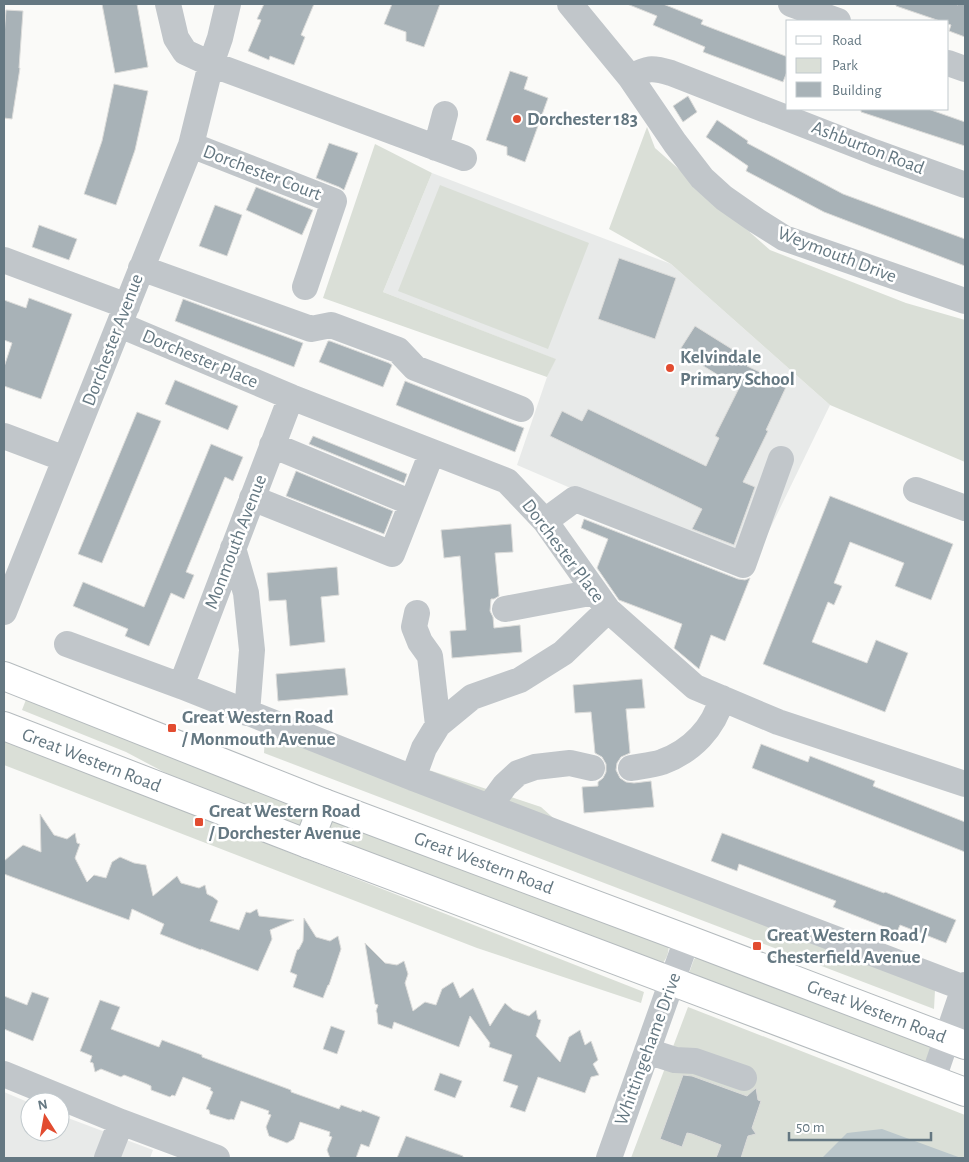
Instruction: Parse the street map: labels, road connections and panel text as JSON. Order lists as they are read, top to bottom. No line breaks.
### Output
{"streets":{"main road":["Great Western Road"],"street":["Ashburton Road","Dorchester Court","Weymouth Drive","Dorchester Avenue","Dorchester Place","Monmouth Avenue","Whittingehame Drive"]},"crossings":[["Ashburton Road","Weymouth Drive"],["Dorchester Court","Dorchester Avenue"],["Dorchester Avenue","Dorchester Place"],["Dorchester Place","Monmouth Avenue"],["Great Western Road","Whittingehame Drive"]],"places":{"other":["Dorchester 183","Kelvindale Primary School"],"transit":["Great Western Road / Monmouth Avenue","Great Western Road / Dorchester Avenue","Great Western Road / Chesterfield Avenue"]},"legend":["Road","Park","Building"],"scale_bar":"50 m","north":"top"}
